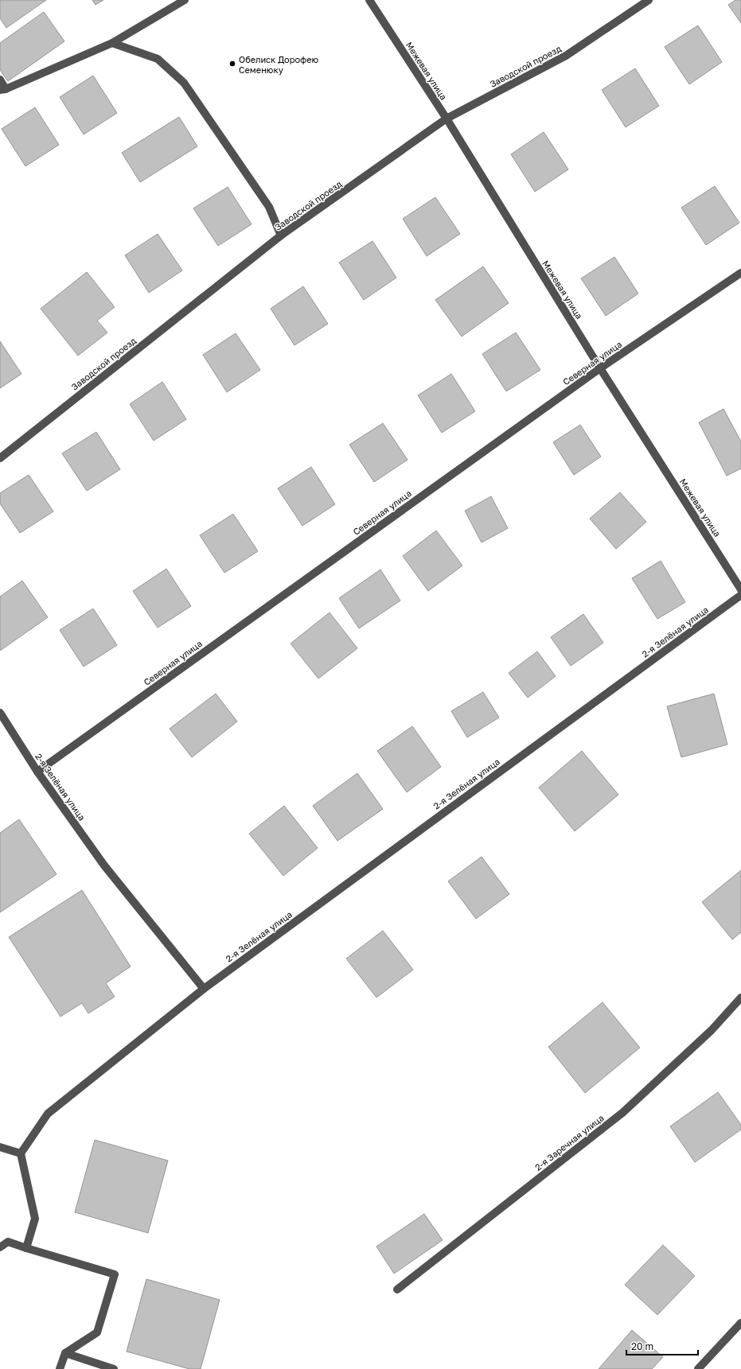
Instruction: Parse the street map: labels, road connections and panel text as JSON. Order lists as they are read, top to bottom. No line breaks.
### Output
{"streets":{"street":["Заводской проезд","Межевая улица","Северная улица","2-я Зелёная улица","2-я Заречная улица"]},"crossings":[["Заводской проезд","Межевая улица"],["Межевая улица","Северная улица"],["Северная улица","2-я Зелёная улица"]],"places":["Обелиск Дорофею Семенюку"],"scale_bar":"20 m"}
